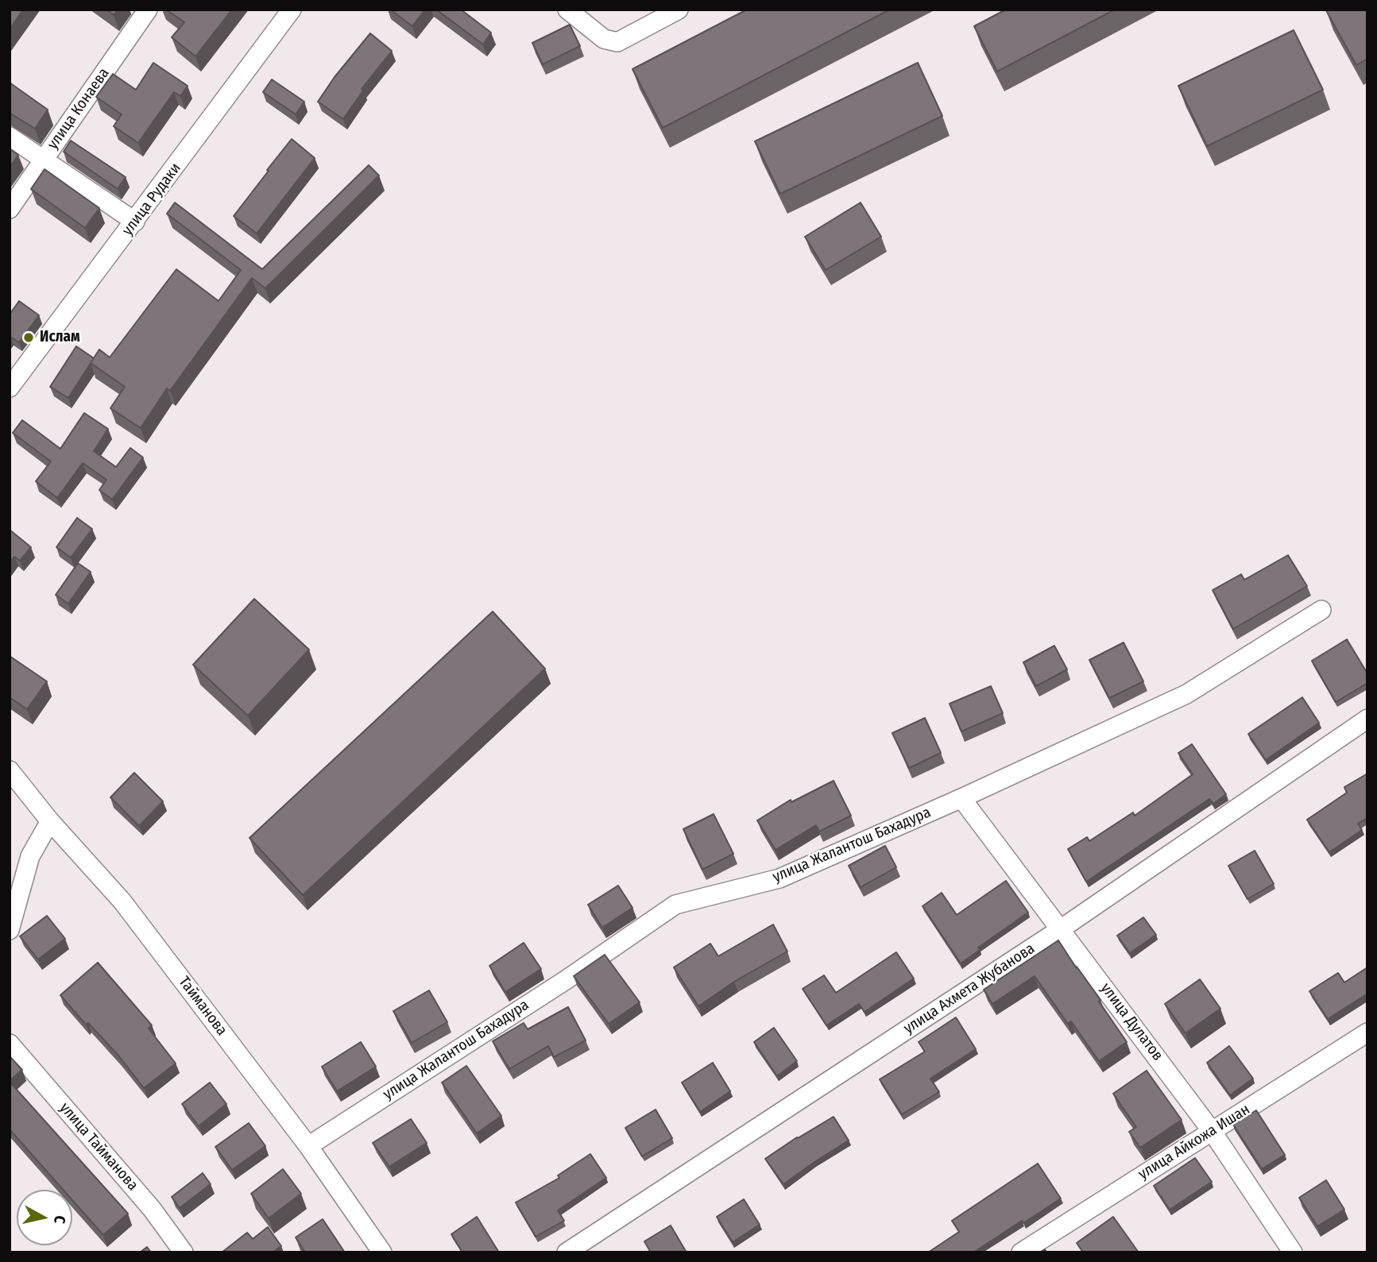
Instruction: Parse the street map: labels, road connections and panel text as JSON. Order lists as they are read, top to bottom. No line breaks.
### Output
{"streets":{"street":["улица Конаева","улица Рудаки","улица Жалантош Бахадура","улица Ахмета Жубанова","Тайманова","улица Дулатов","улица Айкожа Ишан","улица Тайманова"]},"crossings":[["улица Жалантош Бахадура","Тайманова"],["улица Жалантош Бахадура","улица Дулатов"],["улица Ахмета Жубанова","улица Дулатов"],["улица Дулатов","улица Айкожа Ишан"]],"places":["Ислам"],"north":"right"}
